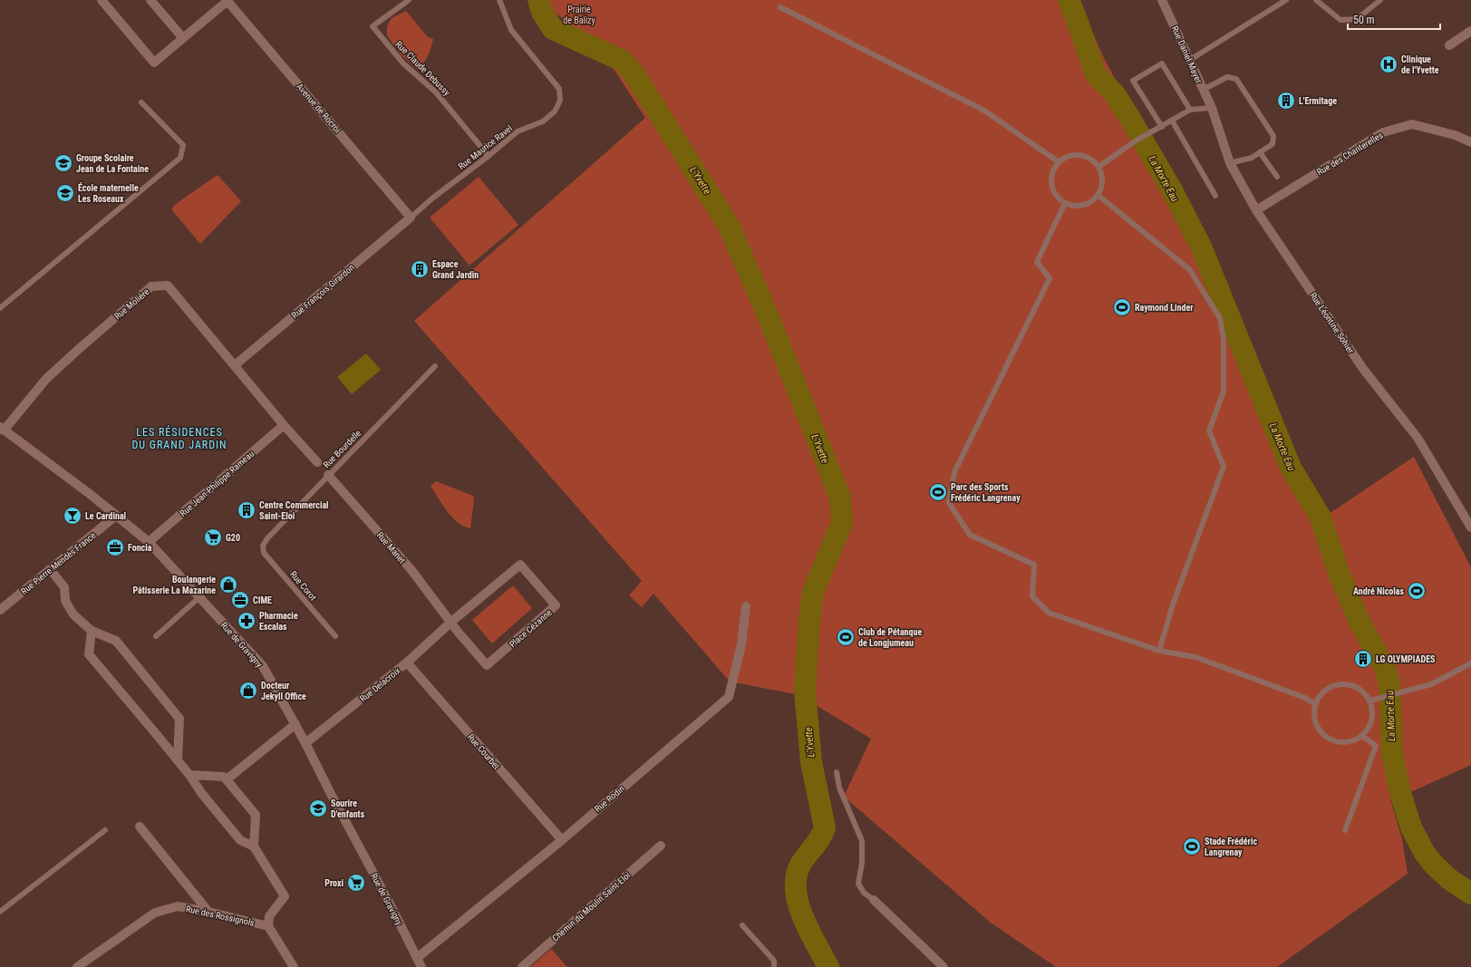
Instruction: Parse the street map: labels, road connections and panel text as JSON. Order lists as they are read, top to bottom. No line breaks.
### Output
{"streets":{"street":["Rue Daniel Mayer","Avenue de Rocroi","Rue des Chanterelles","Rue François Girardon","Rue Molière","Rue Léontine Sohier","Rue Jean-Philippe Rameau","Rue Manet","Rue Pierre Mendès France","Place Cézanne","Rue de Gravigny","Rue Delacroix","Rue Courbet","Rue Rodin","Chemin du Moulin Saint-Eloi","Rue des Rossignols"],"lane":["Rue Claude Debussy","Rue Maurice Ravel","Rue Bourdelle","Rue Corot"]},"crossings":[["Rue Daniel Mayer","Rue Léontine Sohier"],["Rue Claude Debussy","Rue Maurice Ravel"],["Avenue de Rocroi","Rue Maurice Ravel"],["Avenue de Rocroi","Rue François Girardon"],["Rue Maurice Ravel","Rue François Girardon"],["Rue des Chanterelles","Rue Léontine Sohier"],["Rue François Girardon","Rue Molière"],["Rue Molière","Rue Jean-Philippe Rameau"],["Rue Molière","Rue de Gravigny"],["Rue Bourdelle","Rue Manet"],["Rue Bourdelle","Rue Corot"],["Rue Jean-Philippe Rameau","Rue de Gravigny"],["Rue Manet","Place Cézanne"],["Rue Manet","Rue Delacroix"],["Rue Pierre Mendès France","Rue de Gravigny"],["Place Cézanne","Rue Delacroix"],["Rue de Gravigny","Rue Delacroix"],["Rue de Gravigny","Rue Rodin"],["Rue Delacroix","Rue Courbet"],["Rue Courbet","Rue Rodin"]],"districts":["LES RÉSIDENCES DU GRAND JARDIN"],"water":["La Morte Eau","L'Yvette"],"parks":["Prairie de Balizy"],"places":{"hospital":["Clinique de l'Yvette"],"building":["L'Ermitage","Espace Grand Jardin","Centre Commercial Saint-Eloi","LG OLYMPIADES"],"school or university":["Groupe Scolaire Jean de La Fontaine","École maternelle Les Roseaux","Sourire D'enfants"],"sports":["Raymond Linder","Parc des Sports Frédéric Langrenay","André Nicolas","Club de Pétanque de Longjumeau","Stade Frédéric Langrenay"],"bar":["Le Cardinal"],"supermarket":["G20","Proxi"],"office":["Foncia","CIME"],"shop":["Boulangerie Pâtisserie La Mazarine","Docteur Jekyll Office"],"pharmacy":["Pharmacie Escalas"]},"scale_bar":"50 m"}
